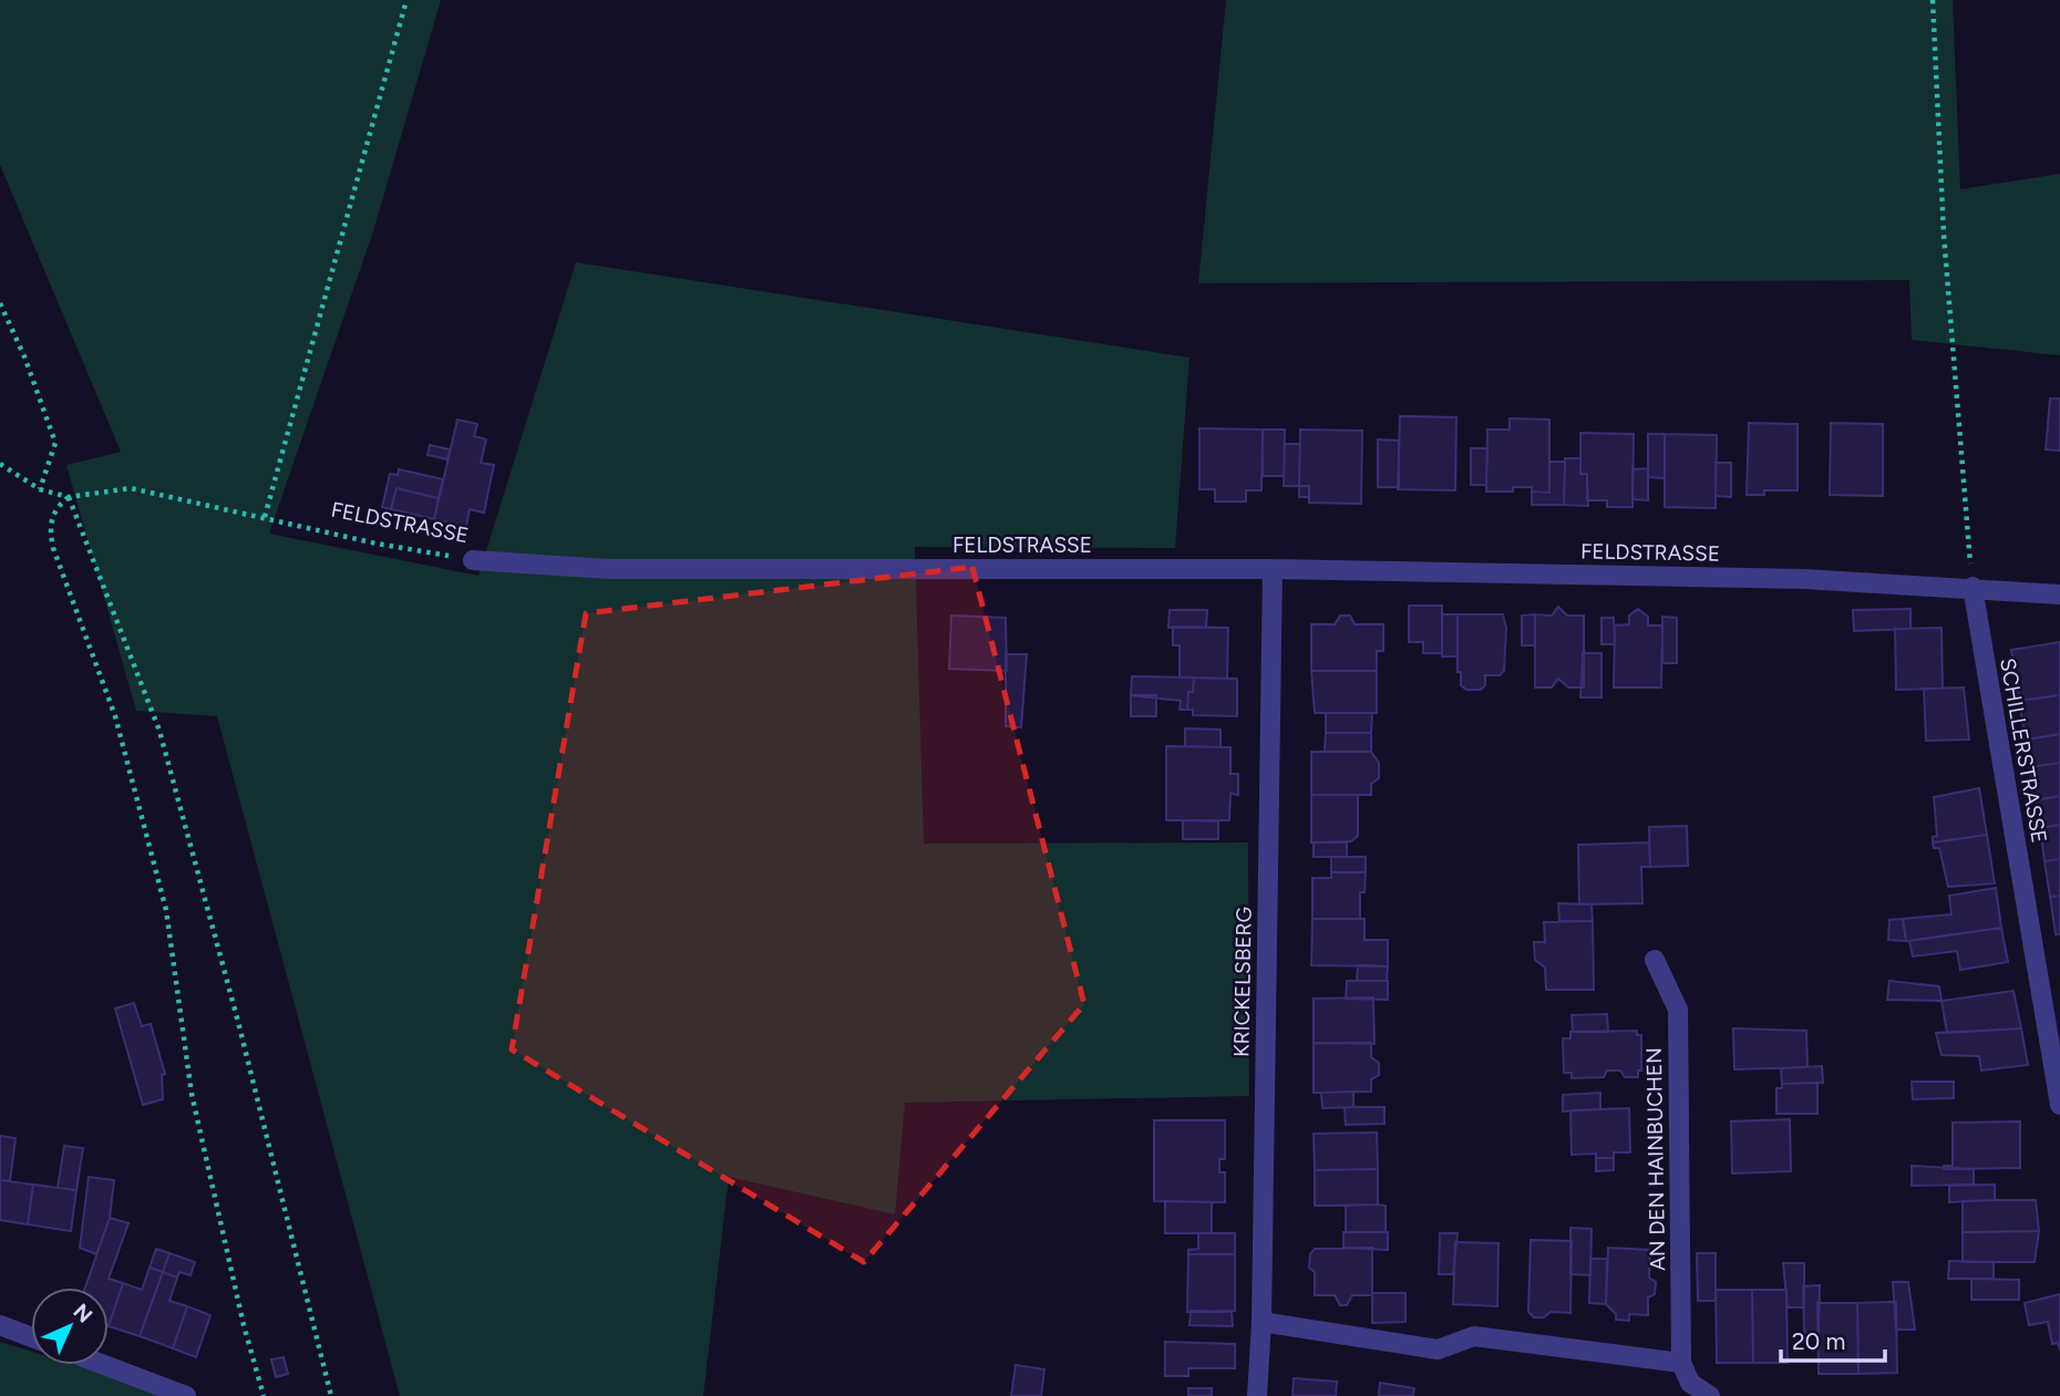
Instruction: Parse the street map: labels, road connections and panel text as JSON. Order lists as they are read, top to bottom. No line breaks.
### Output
{"streets":{"street":["FELDSTRASSE","SCHILLERSTRASSE","KRICKELSBERG","AN DEN HAINBUCHEN"]},"crossings":[["FELDSTRASSE","SCHILLERSTRASSE"],["FELDSTRASSE","KRICKELSBERG"]],"scale_bar":"20 m","north":"top right"}
